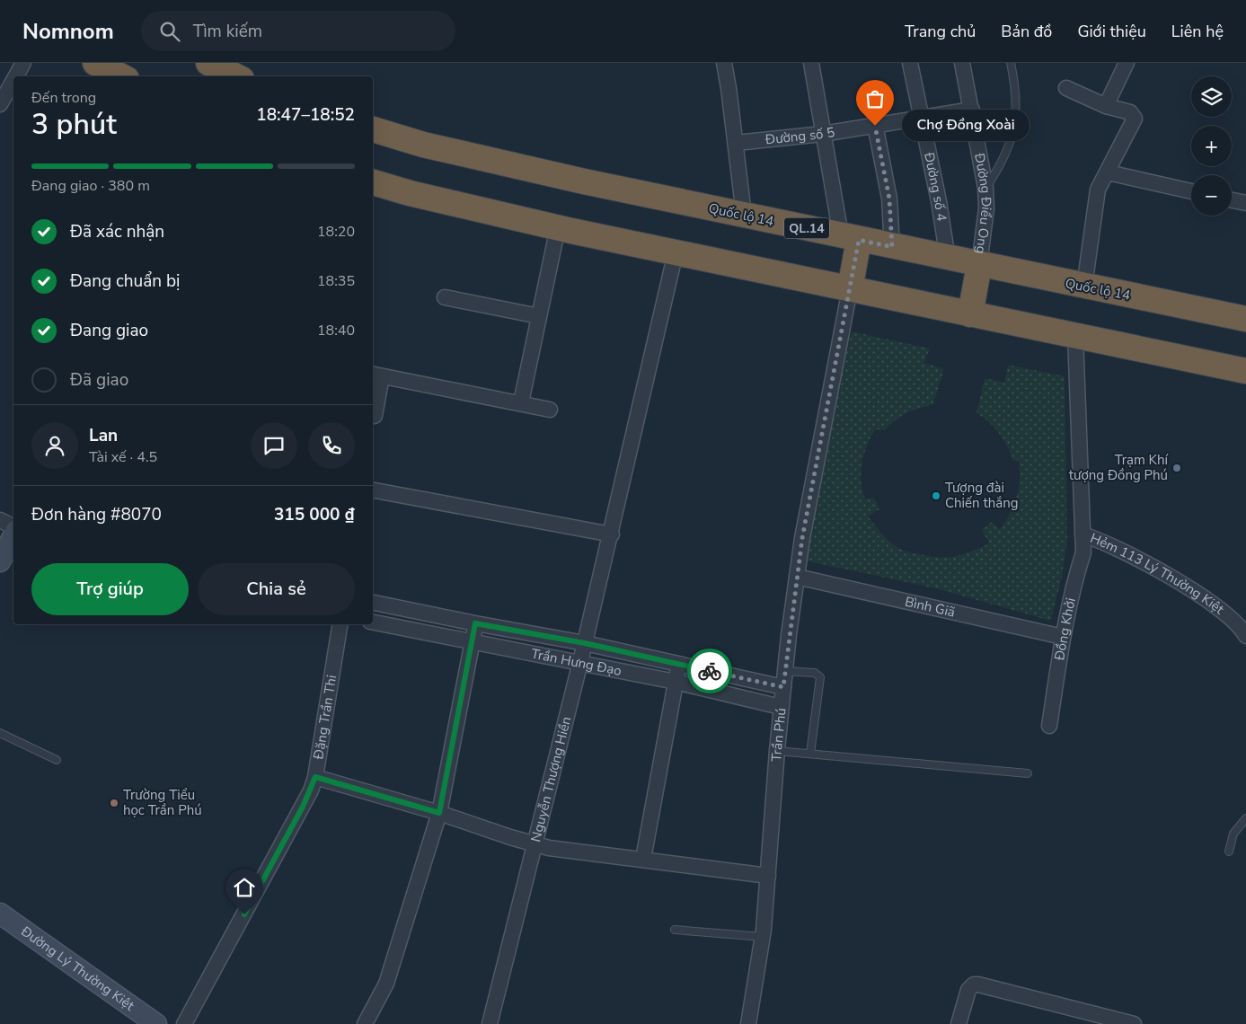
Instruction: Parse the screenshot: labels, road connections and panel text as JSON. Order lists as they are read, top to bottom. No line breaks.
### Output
{"streets":{"highway":["Quốc lộ 14","QL.14"],"street":["Đường số 5","Đường số 4","Đường Điểu Ong","Hẻm 113 Lý Thường Kiệt","Bình Giã","Đồng Khởi","Trần Hưng Đạo","Đặng Trần Thi","Trần Phú","Nguyễn Thượng Hiền","Đường Lý Thường Kiệt"]},"crossings":[["Đường số 5","Đường số 4"],["Đường số 5","Đường Điểu Ong"],["Đường số 4","Quốc lộ 14"],["Đường Điểu Ong","Quốc lộ 14"],["Hẻm 113 Lý Thường Kiệt","Đồng Khởi"],["Bình Giã","Đồng Khởi"],["Bình Giã","Trần Phú"],["Trần Hưng Đạo","Trần Phú"],["Trần Hưng Đạo","Nguyễn Thượng Hiền"]],"places":["Chợ Đồng Xoài","Trạm Khí tượng Đồng Phú","Tượng đài Chiến thắng","Trường Tiểu học Trần Phú"],"page":{"header":"Nomnom","search":"Tìm kiếm","nav":["Trang chủ","Bản đồ","Giới thiệu","Liên hệ"],"map_buttons":["+","−"],"heading":["3 phút","Đến trong","18:47–18:52"],"panel":["Lan","Tài xế · 4.5","Đơn hàng #8070","315 000 ₫"],"bubble":"Chợ Đồng Xoài","bar":"Đang giao · 380 m","list":[["Đã xác nhận","18:20"],["Đang chuẩn bị","18:35"],["Đang giao","18:40"],"Đã giao"],"buttons":["Trợ giúp","Chia sẻ"]}}
